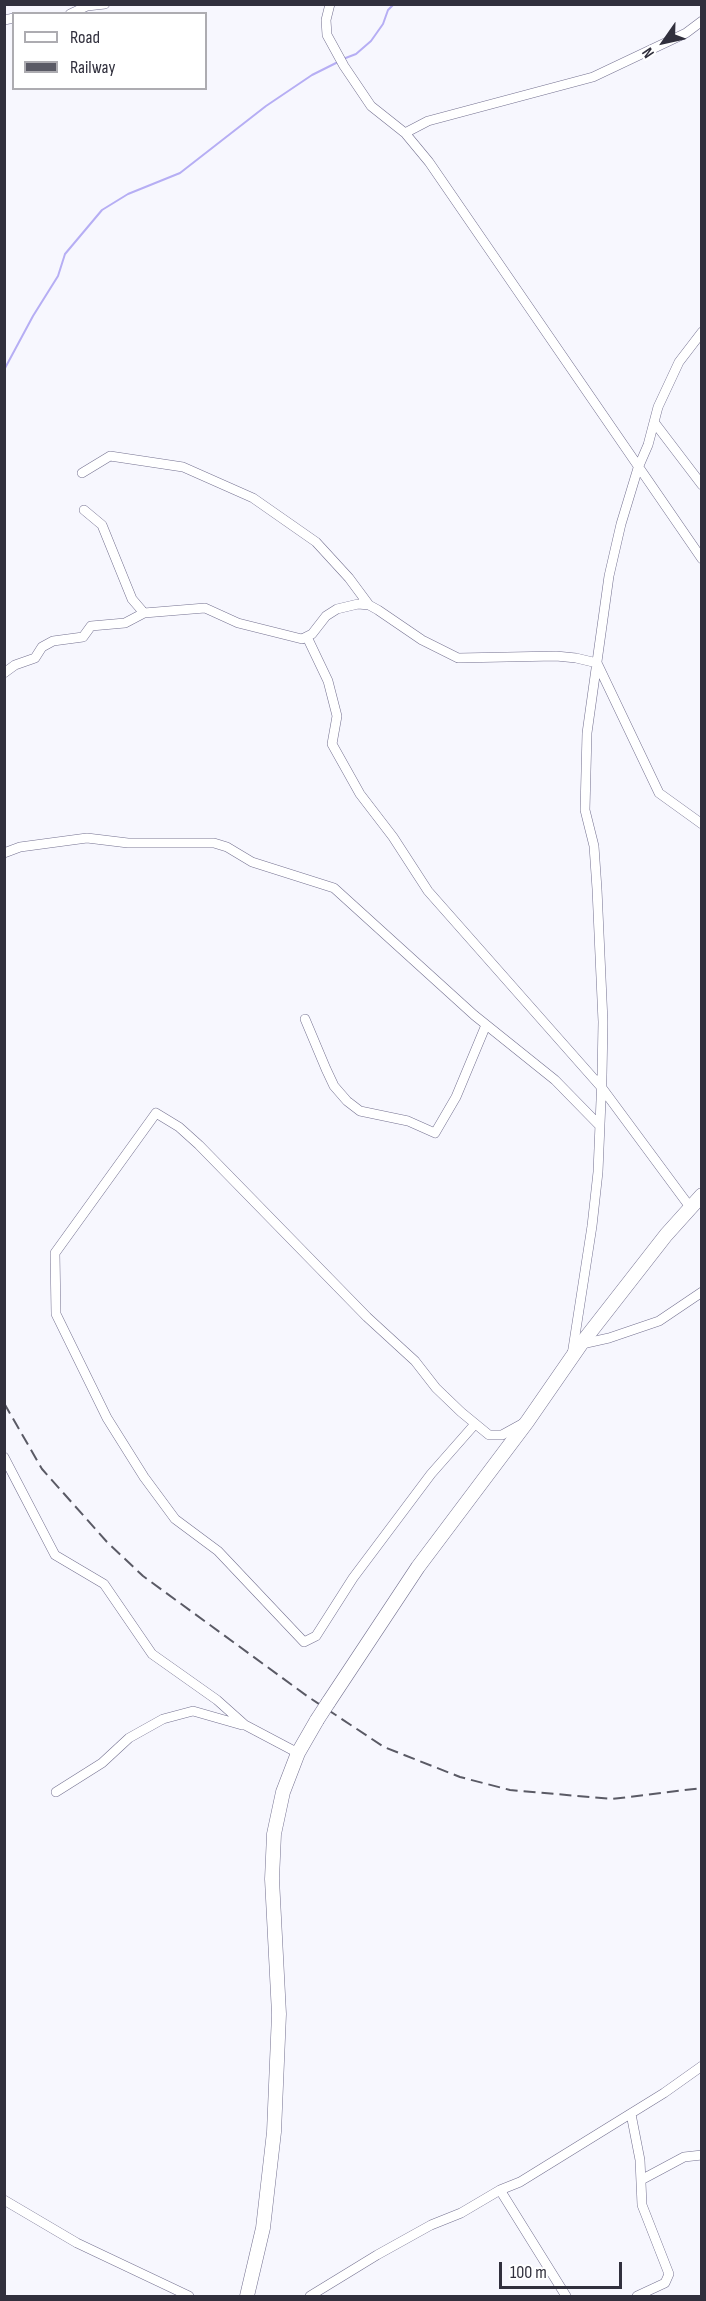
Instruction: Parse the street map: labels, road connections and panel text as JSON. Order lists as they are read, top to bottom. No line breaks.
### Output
{"legend":["Road","Railway"],"scale_bar":"100 m","north":"bottom left"}
